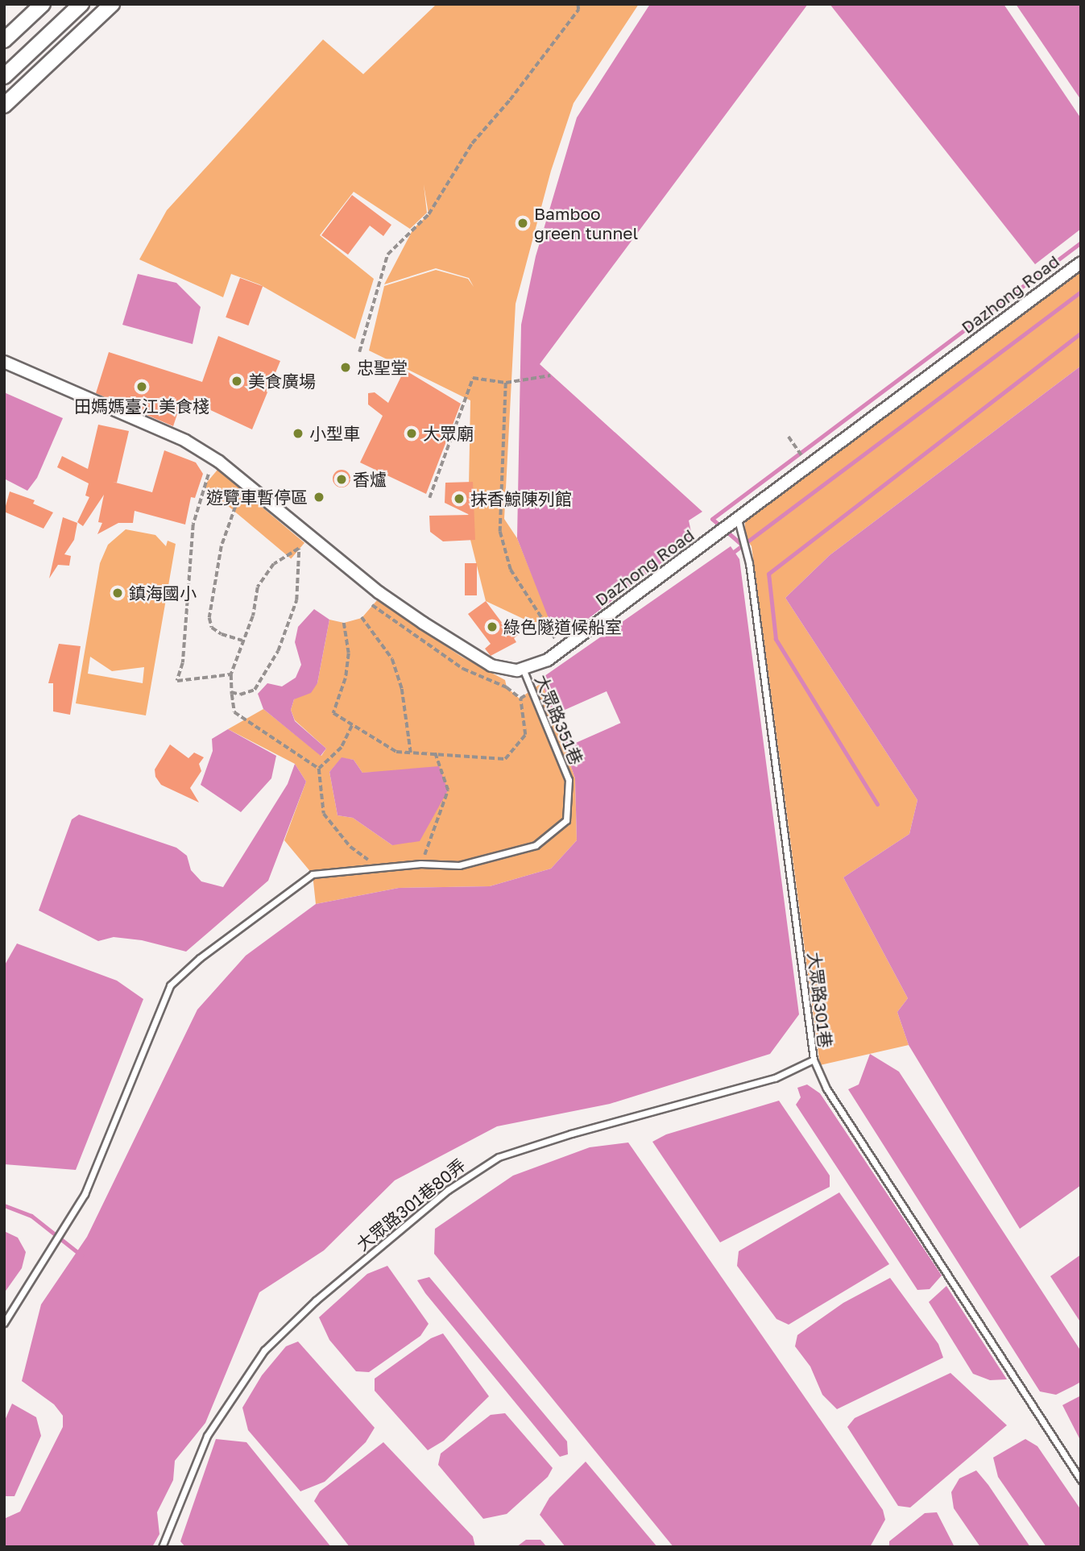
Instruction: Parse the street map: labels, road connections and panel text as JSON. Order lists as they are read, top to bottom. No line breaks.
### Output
{"streets":{"street":["Dazhong Road"],"lane":["大眾路351巷","大眾路301巷","大眾路301巷80弄"]},"crossings":[["Dazhong Road","大眾路351巷"],["Dazhong Road","大眾路301巷"],["大眾路301巷","大眾路301巷80弄"]],"places":["Bamboo green tunnel","忠聖堂","美食廣場","田媽媽臺江美食棧","小型車","大眾廟","香爐","遊覽車暫停區","抹香鯨陳列館","鎮海國小","綠色隧道候船室"]}
